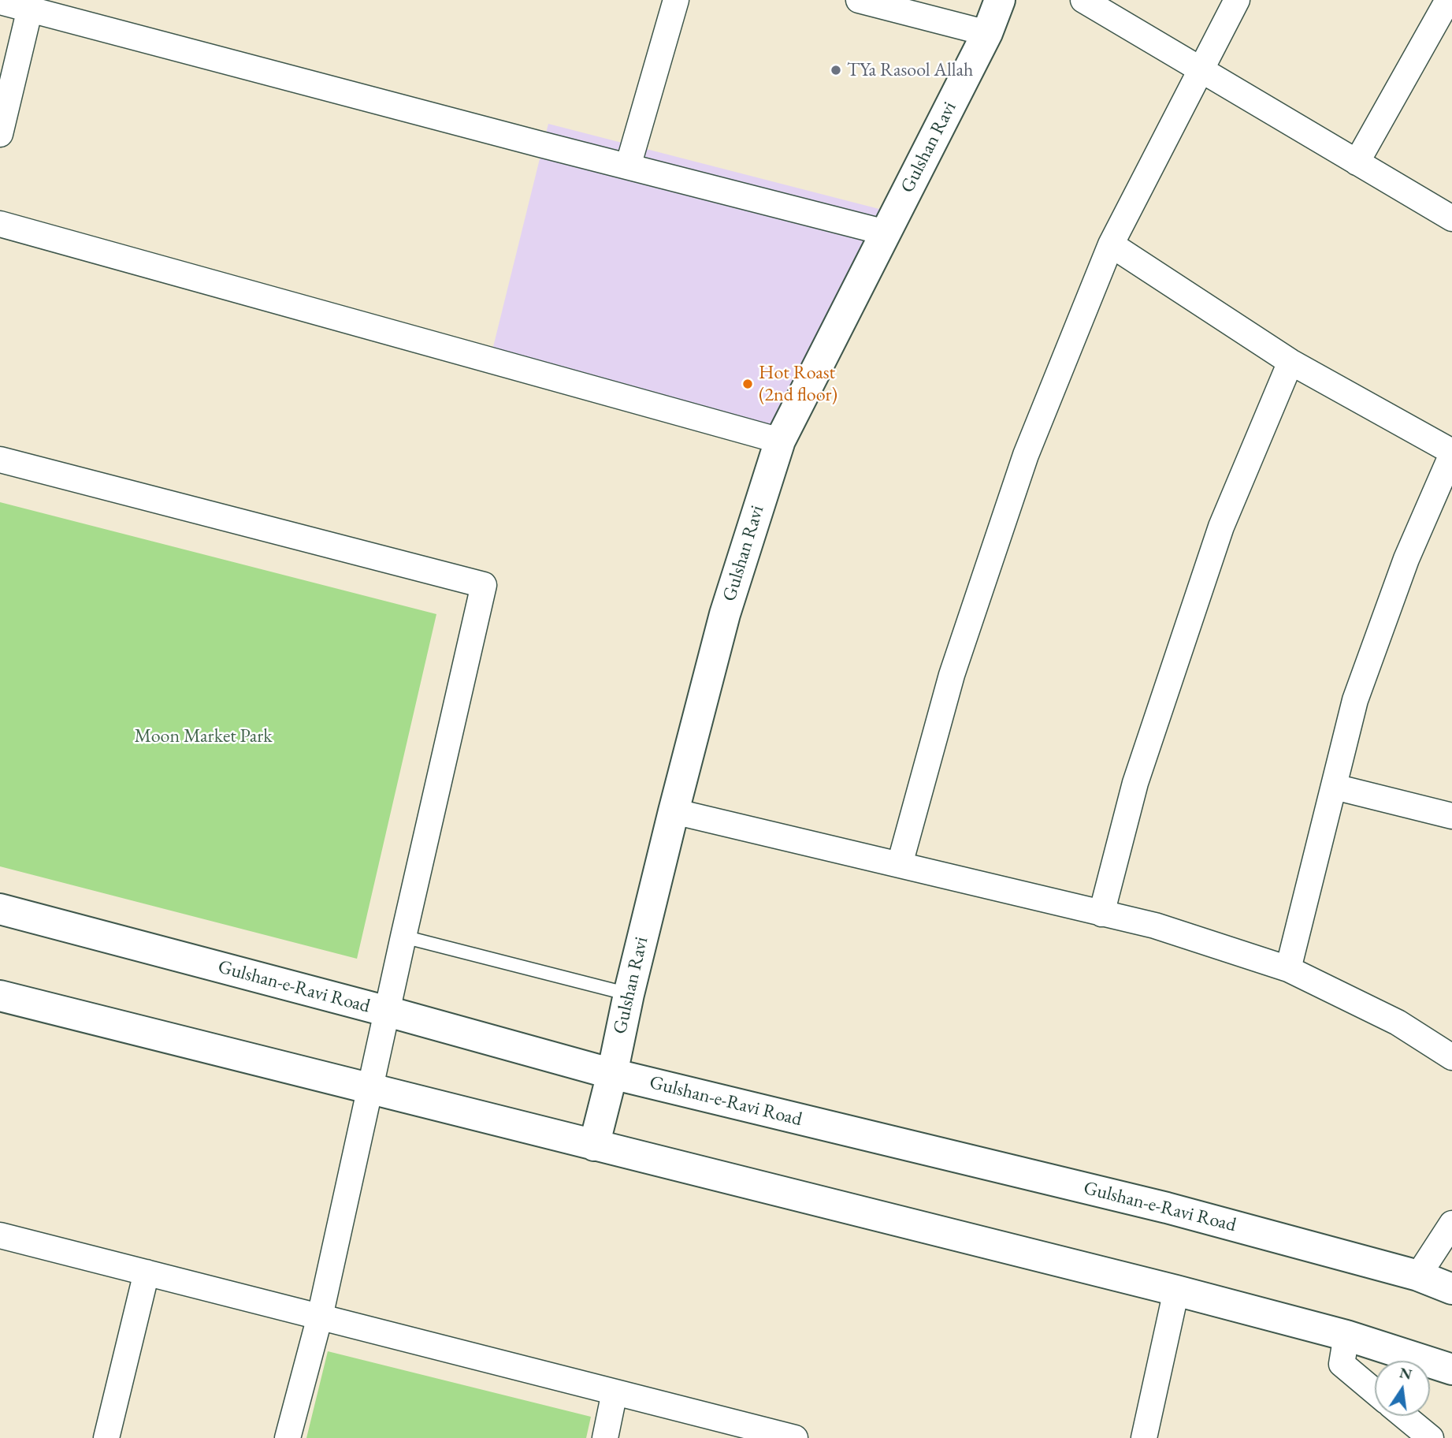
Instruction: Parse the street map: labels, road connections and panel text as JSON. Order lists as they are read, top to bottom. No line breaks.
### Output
{"streets":{"main road":["Gulshan Ravi","Gulshan-e-Ravi Road"]},"crossings":[["Gulshan Ravi","Gulshan-e-Ravi Road"]],"parks":["Moon Market Park"],"places":["TYa Rasool Allah","Hot Roast (2nd floor)"],"north":"top"}
